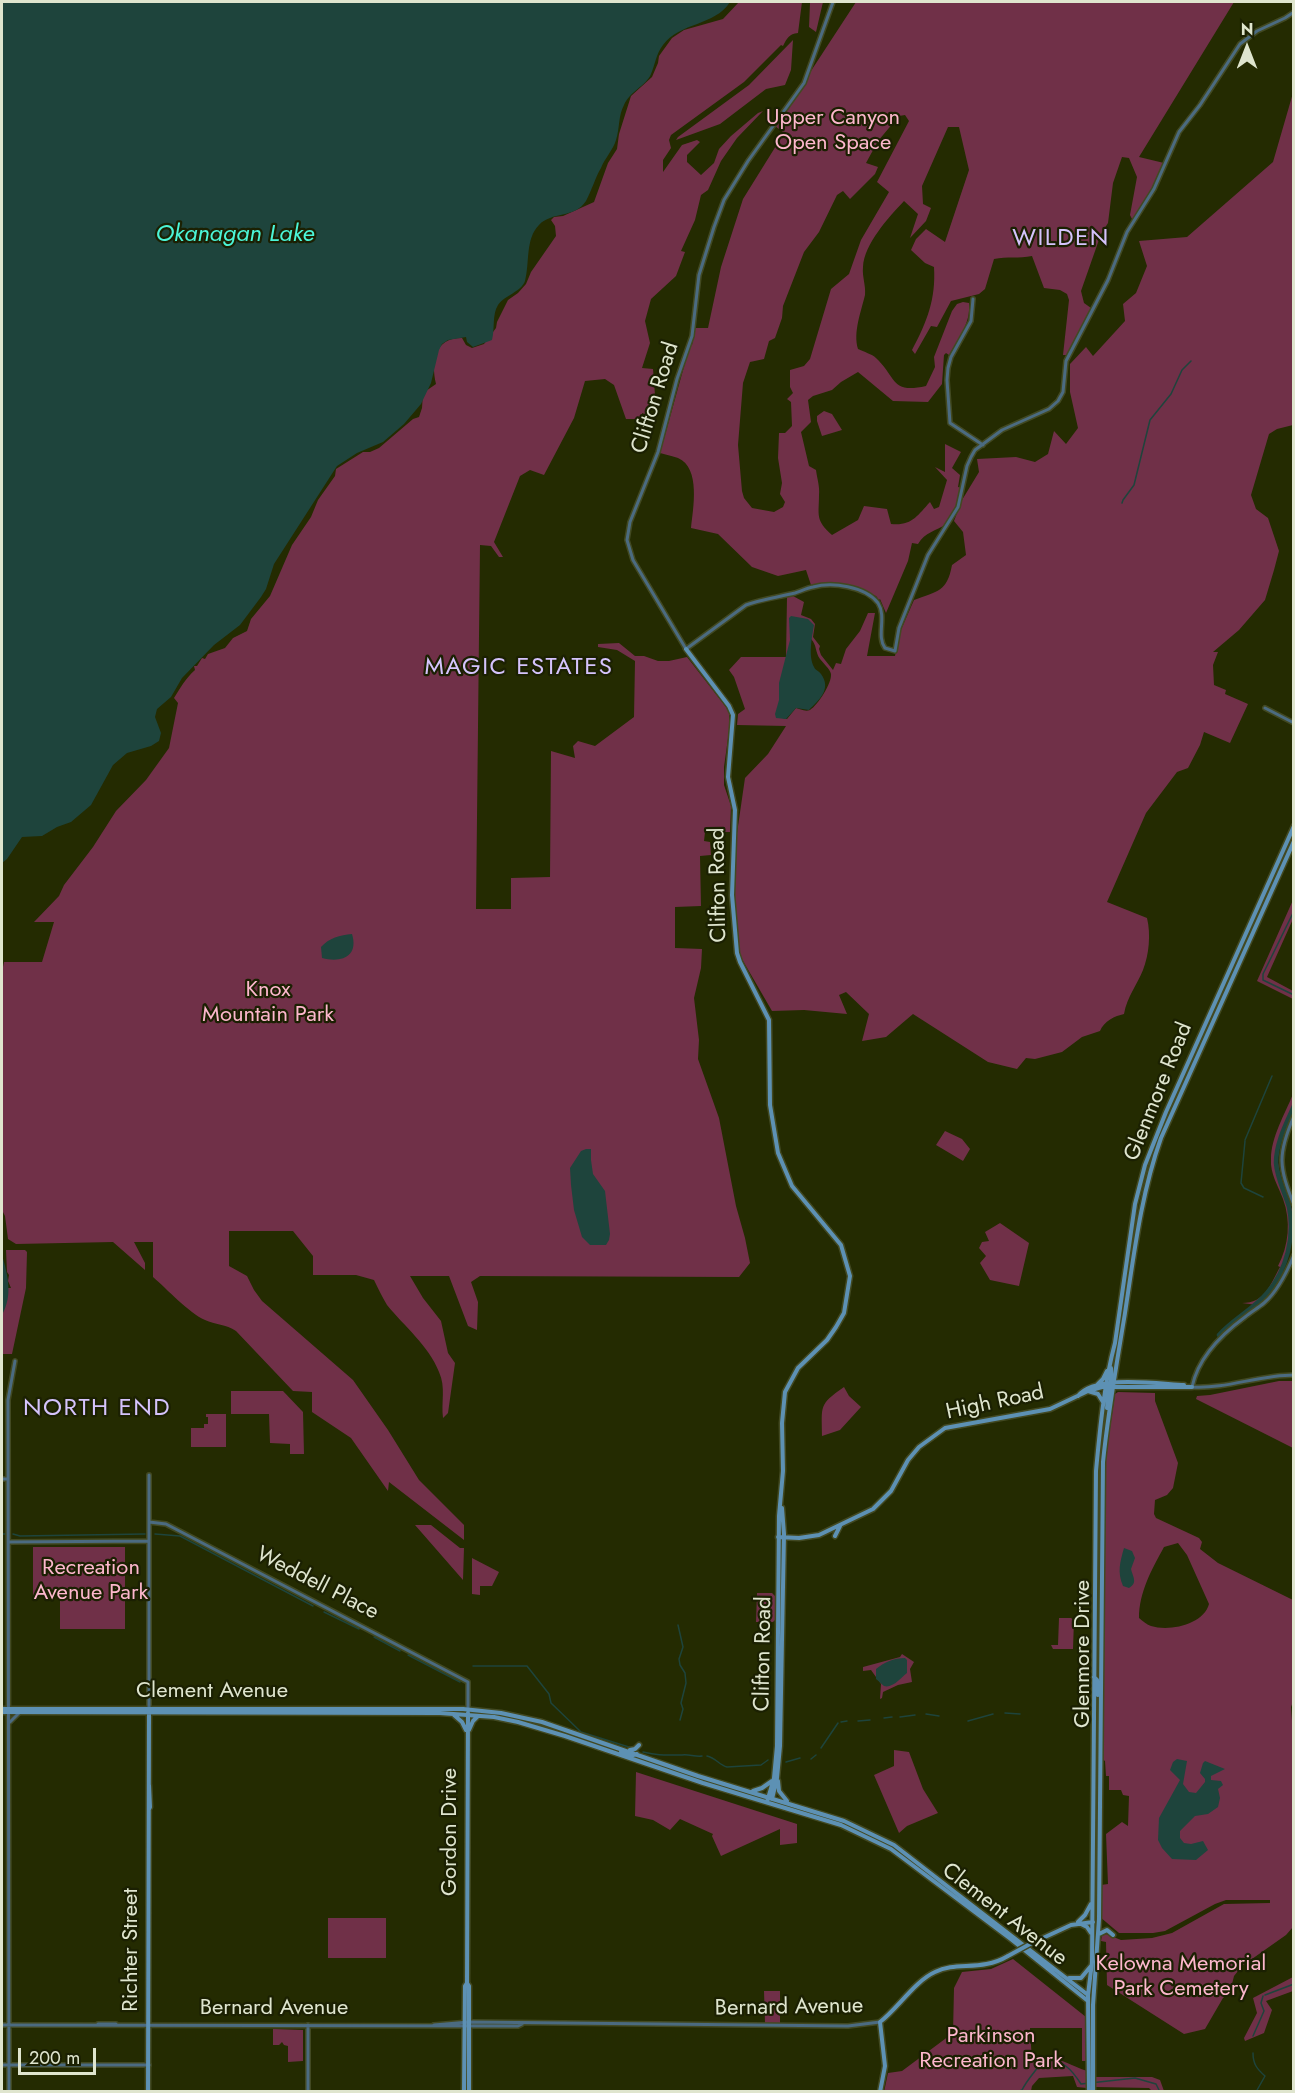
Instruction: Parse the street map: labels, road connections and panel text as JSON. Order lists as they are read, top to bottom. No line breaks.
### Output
{"streets":{"main road":["Clifton Road","Glenmore Road","High Road","Glenmore Drive","Clement Avenue","Gordon Drive","Richter Street","Bernard Avenue"],"street":["Weddell Place"]},"crossings":[["Clifton Road","High Road"],["Clifton Road","Clement Avenue"],["Glenmore Road","High Road"],["Glenmore Road","Glenmore Drive"],["High Road","Glenmore Drive"],["Weddell Place","Gordon Drive"],["Weddell Place","Richter Street"],["Glenmore Drive","Clement Avenue"],["Glenmore Drive","Bernard Avenue"],["Clement Avenue","Gordon Drive"],["Clement Avenue","Richter Street"],["Gordon Drive","Bernard Avenue"],["Richter Street","Bernard Avenue"]],"districts":["WILDEN","MAGIC ESTATES","NORTH END"],"water":["Okanagan Lake"],"parks":["Upper Canyon Open Space","Knox Mountain Park","Recreation Avenue Park","Kelowna Memorial Park Cemetery","Parkinson Recreation Park"],"scale_bar":"200 m","north":"top"}
